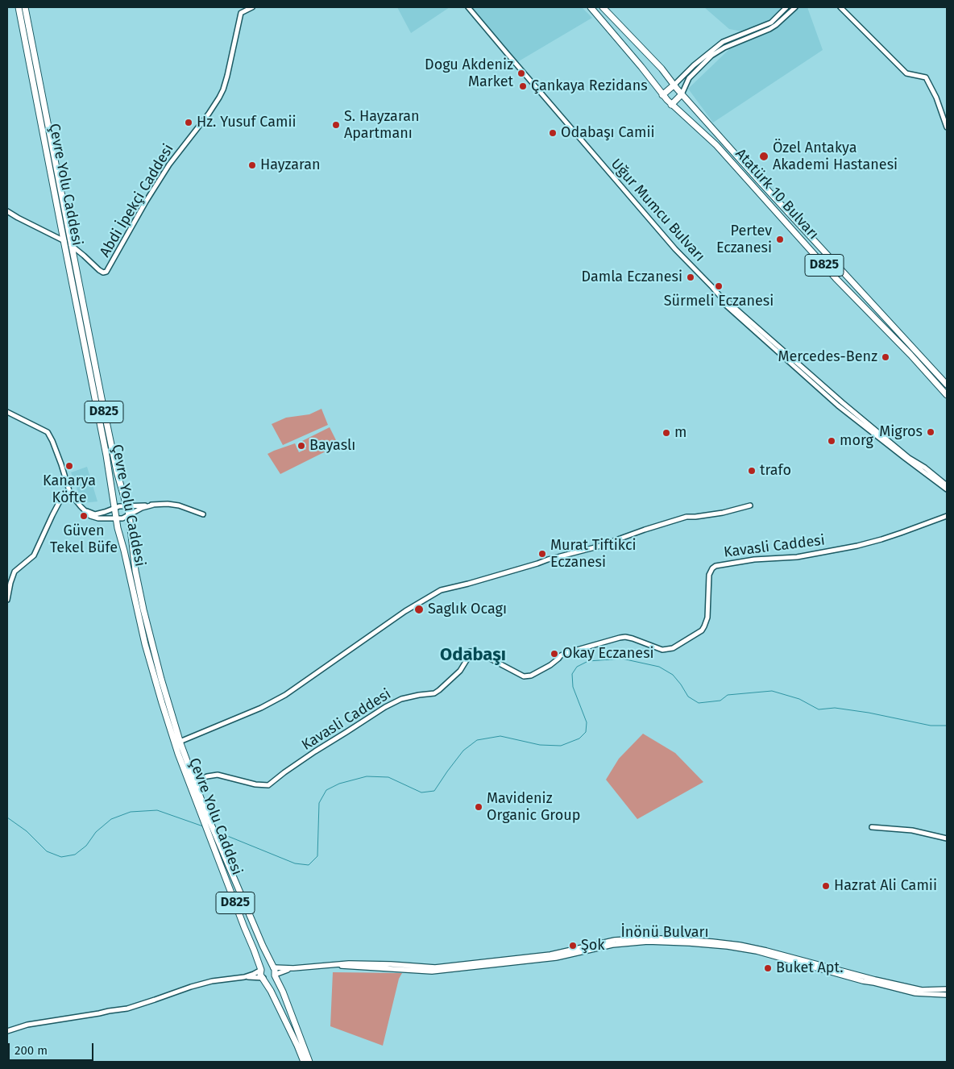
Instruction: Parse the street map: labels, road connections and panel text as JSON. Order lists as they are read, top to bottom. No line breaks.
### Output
{"streets":{"highway":["Çevre Yolu Caddesi","Atatürk 10 Bulvarı","D825"],"main road":["İnönü Bulvarı"],"street":["Abdi İpekçi Caddesi","Uğur Mumcu Bulvarı","Kavasli Caddesi"]},"crossings":[["Çevre Yolu Caddesi","Abdi İpekçi Caddesi"],["Çevre Yolu Caddesi","Kavasli Caddesi"],["Çevre Yolu Caddesi","İnönü Bulvarı"],["Atatürk 10 Bulvarı","D825"]],"districts":["Odabaşı"],"places":["Dogu Akdeniz Market","Çankaya Rezidans","Hz. Yusuf Camii","S. Hayzaran Apartmanı","Odabaşı Camii","Özel Antakya Akademi Hastanesi","Hayzaran","Pertev Eczanesi","Damla Eczanesi","Sürmeli Eczanesi","Mercedes-Benz","Migros","m","morg","Bayaslı","Kanarya Köfte","trafo","Güven Tekel Büfe","Murat Tiftikci Eczanesi","Saglık Ocagı","Okay Eczanesi","Mavideniz Organic Group","Hazrat Ali Camii","Şok","Buket Apt."],"scale_bar":"200 m"}
